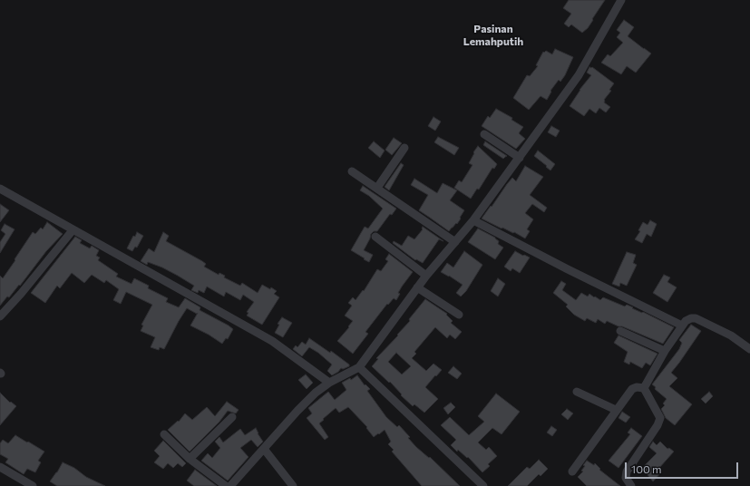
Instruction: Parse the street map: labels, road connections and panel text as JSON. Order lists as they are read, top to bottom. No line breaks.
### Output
{"districts":["Pasinan Lemahputih"],"scale_bar":"100 m"}
